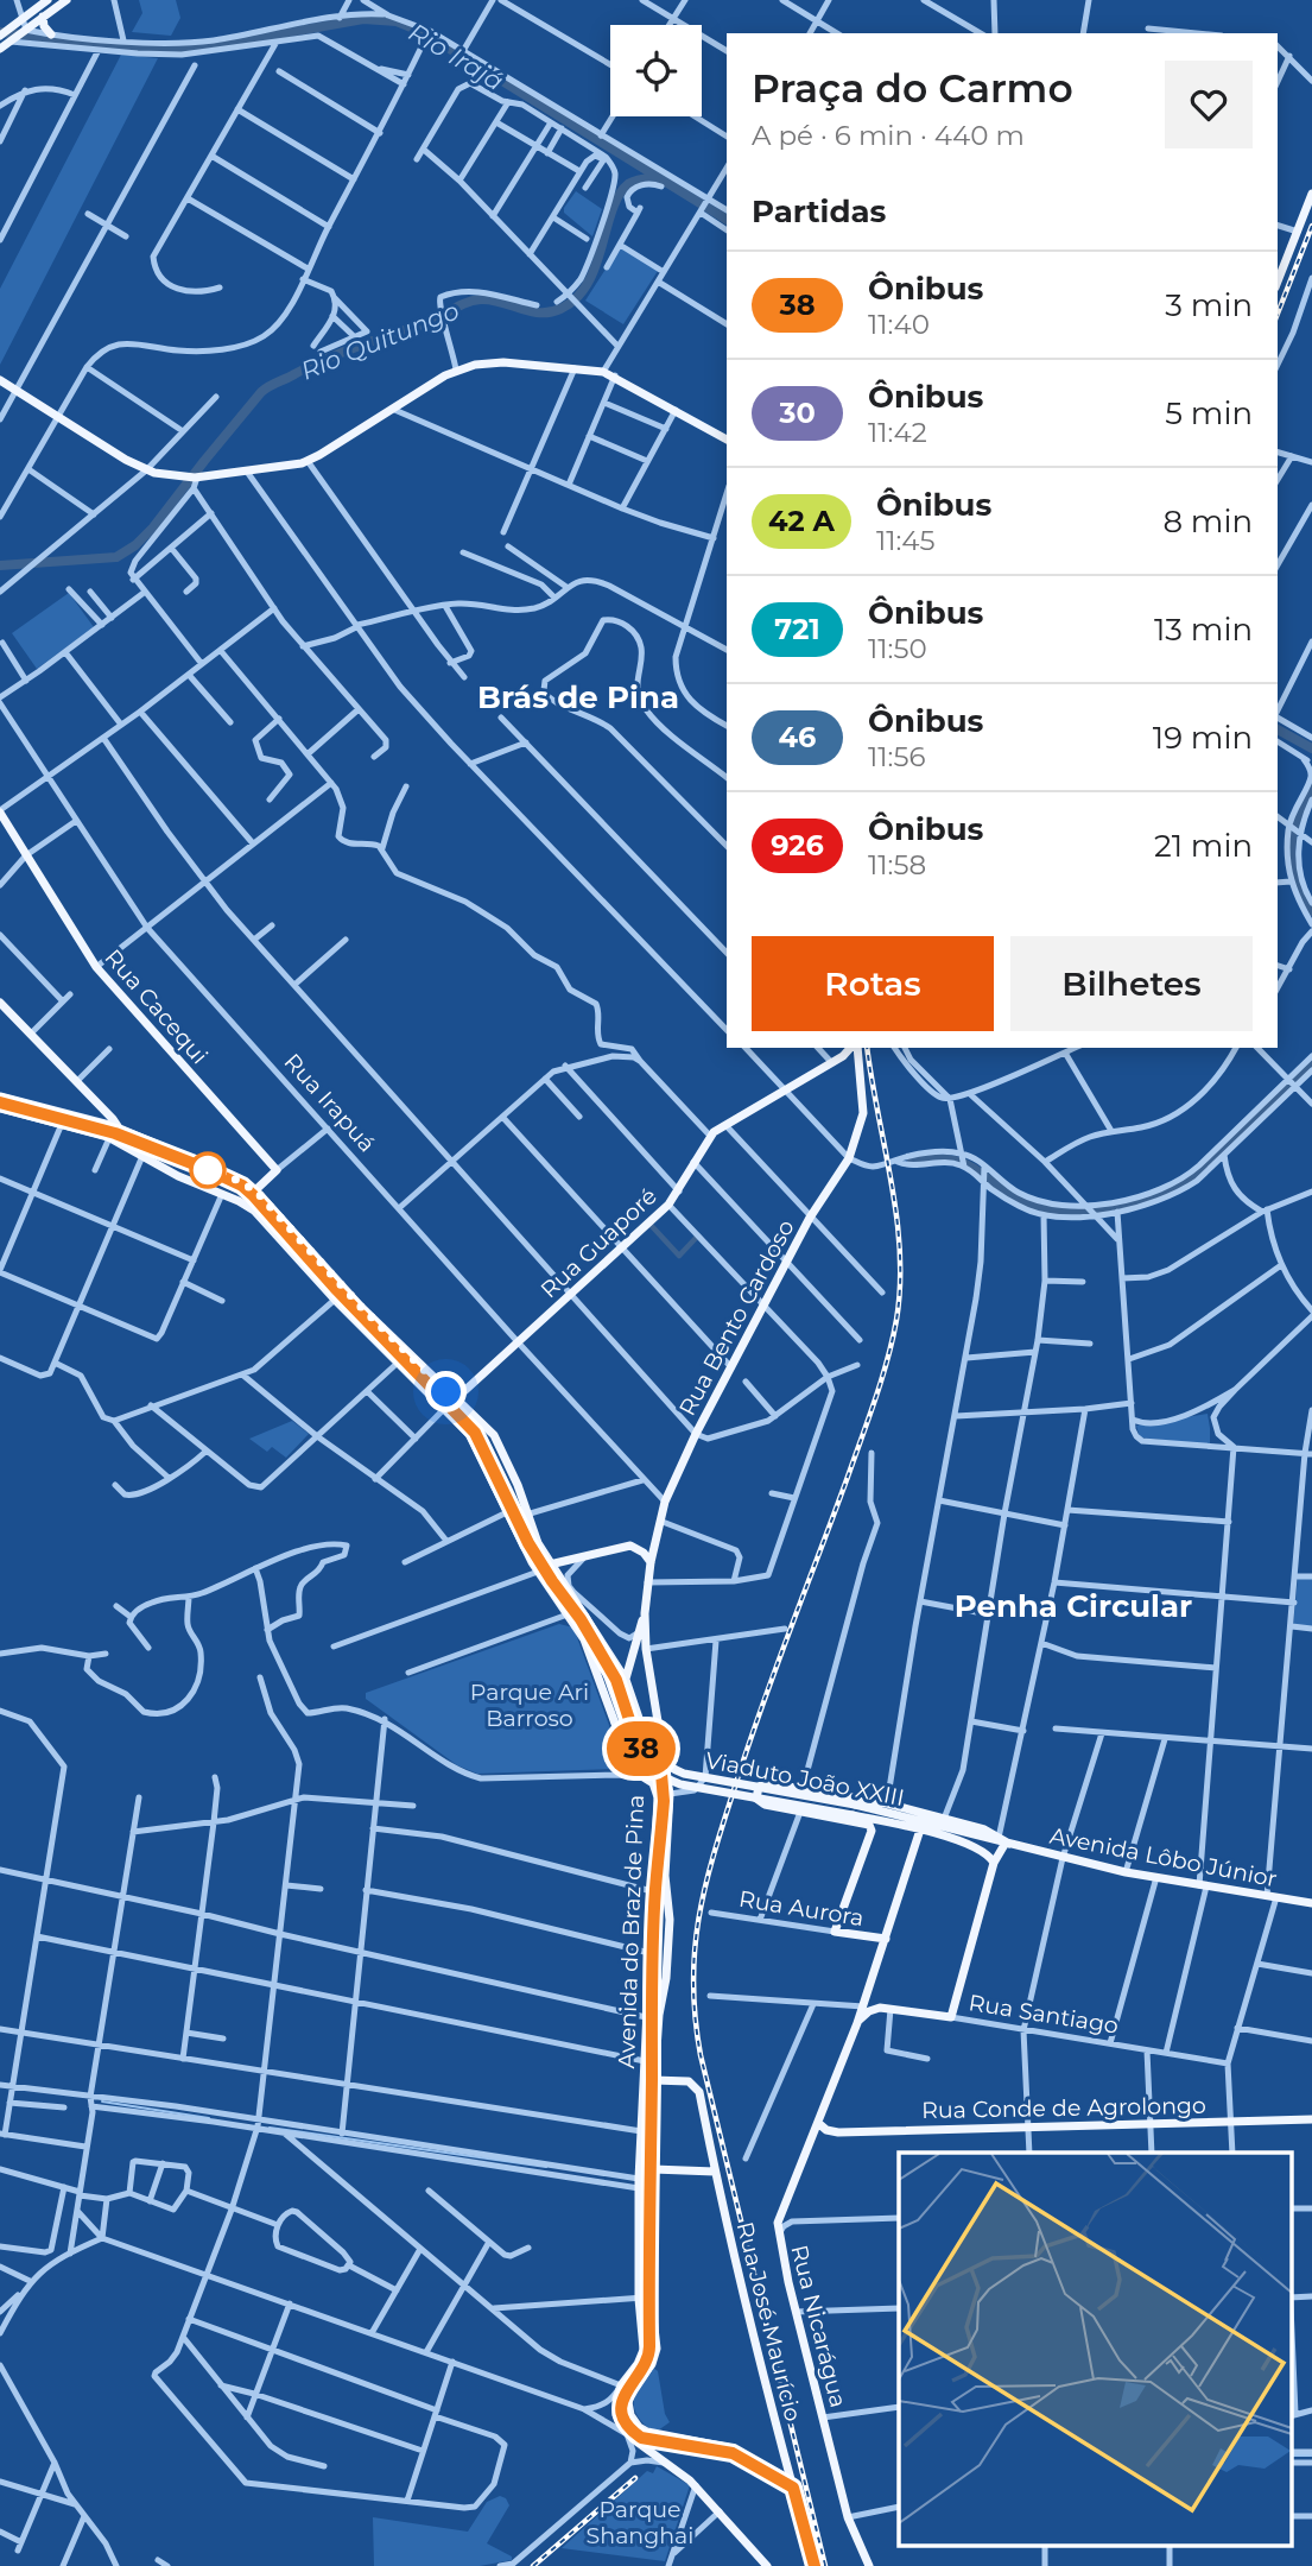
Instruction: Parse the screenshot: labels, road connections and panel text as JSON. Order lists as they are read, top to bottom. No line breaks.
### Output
{"streets":{"main road":["Rua Cacequi","Rua Guaporé","Rua Bento Cardoso","Viaduto João XXIII","Avenida Lôbo Júnior","Rua Aurora","Avenida do Braz de Pina","Rua Santiago","Rua Conde de Agrolongo","Rua José Maurício","Rua Nicarágua"],"street":["Rua Irapuá"]},"crossings":[["Rua Irapuá","Rua Guaporé"],["Rua Irapuá","Rua Bento Cardoso"],["Rua Guaporé","Avenida do Braz de Pina"],["Rua Bento Cardoso","Avenida do Braz de Pina"],["Viaduto João XXIII","Avenida Lôbo Júnior"],["Avenida Lôbo Júnior","Rua Aurora"],["Rua Aurora","Rua Nicarágua"],["Avenida do Braz de Pina","Rua José Maurício"],["Rua Conde de Agrolongo","Rua Nicarágua"]],"districts":["Brás de Pina","Penha Circular"],"water":["Rio Irajá","Rio Quitungo"],"parks":["Parque Ari Barroso","Parque Shanghai"],"lines":["bus line 38"],"page":{"on_map":"38","heading":[["Praça do Carmo","A pé · 6 min · 440 m"],"Partidas"],"list":[{"mark":"38","name":"Ônibus","note":"11:40","value":"3 min"},{"mark":"30","name":"Ônibus","note":"11:42","value":"5 min"},{"mark":"42 A","name":"Ônibus","note":"11:45","value":"8 min"},{"mark":"721","name":"Ônibus","note":"11:50","value":"13 min"},{"mark":"46","name":"Ônibus","note":"11:56","value":"19 min"},{"mark":"926","name":"Ônibus","note":"11:58","value":"21 min"}],"buttons":["Rotas","Bilhetes"]}}
